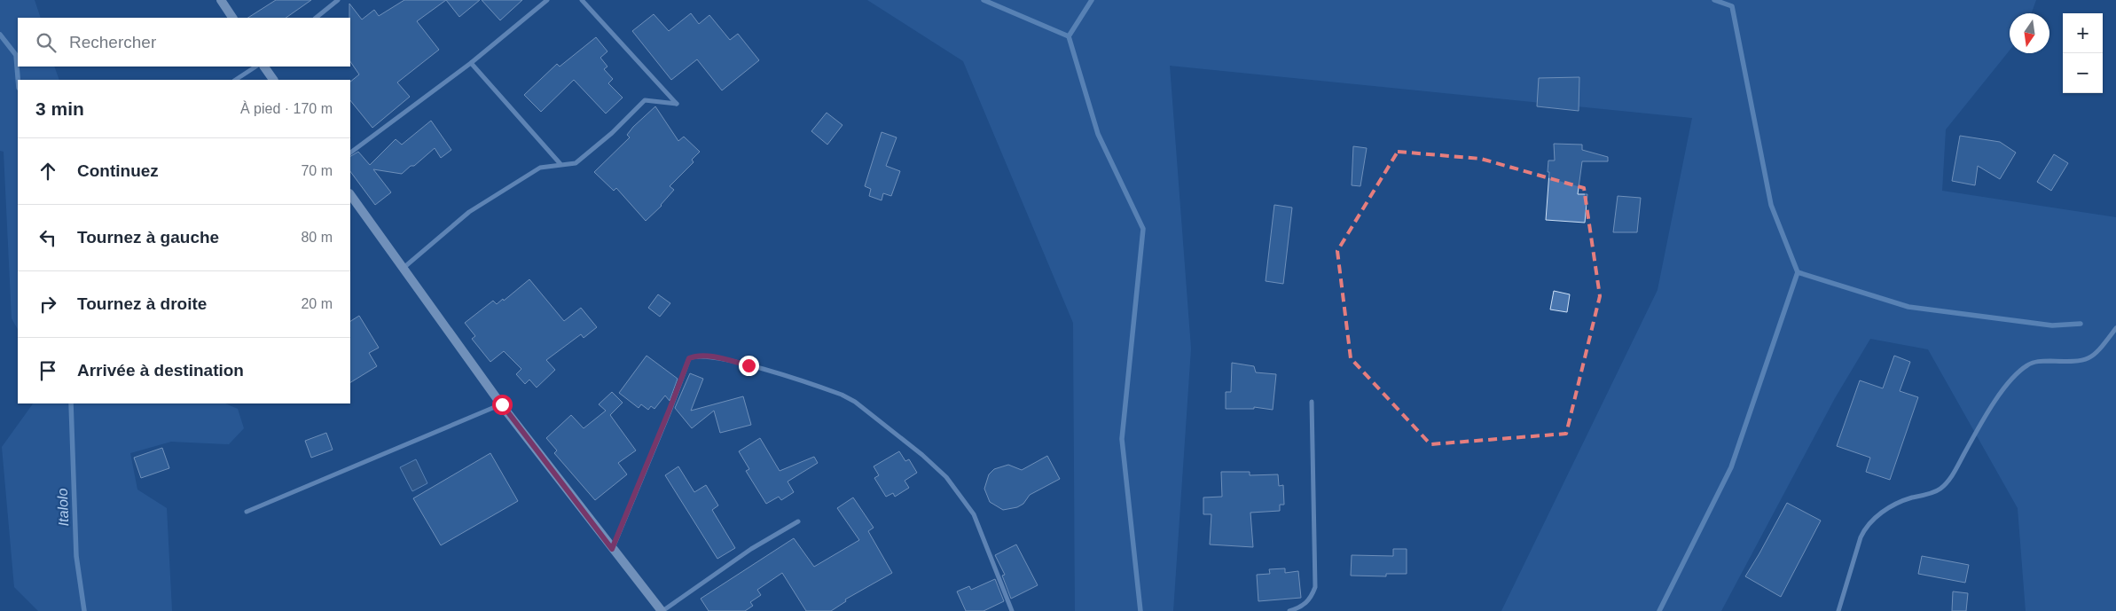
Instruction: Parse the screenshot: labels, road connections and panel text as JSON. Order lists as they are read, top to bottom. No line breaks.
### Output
{"water":["Italolo"],"north":"bottom","page":{"map_buttons":["+","−"],"search":"Rechercher","heading":["3 min","À pied · 170 m"],"list":[["Continuez","70 m"],["Tournez à gauche","80 m"],["Tournez à droite","20 m"],"Arrivée à destination"]}}
